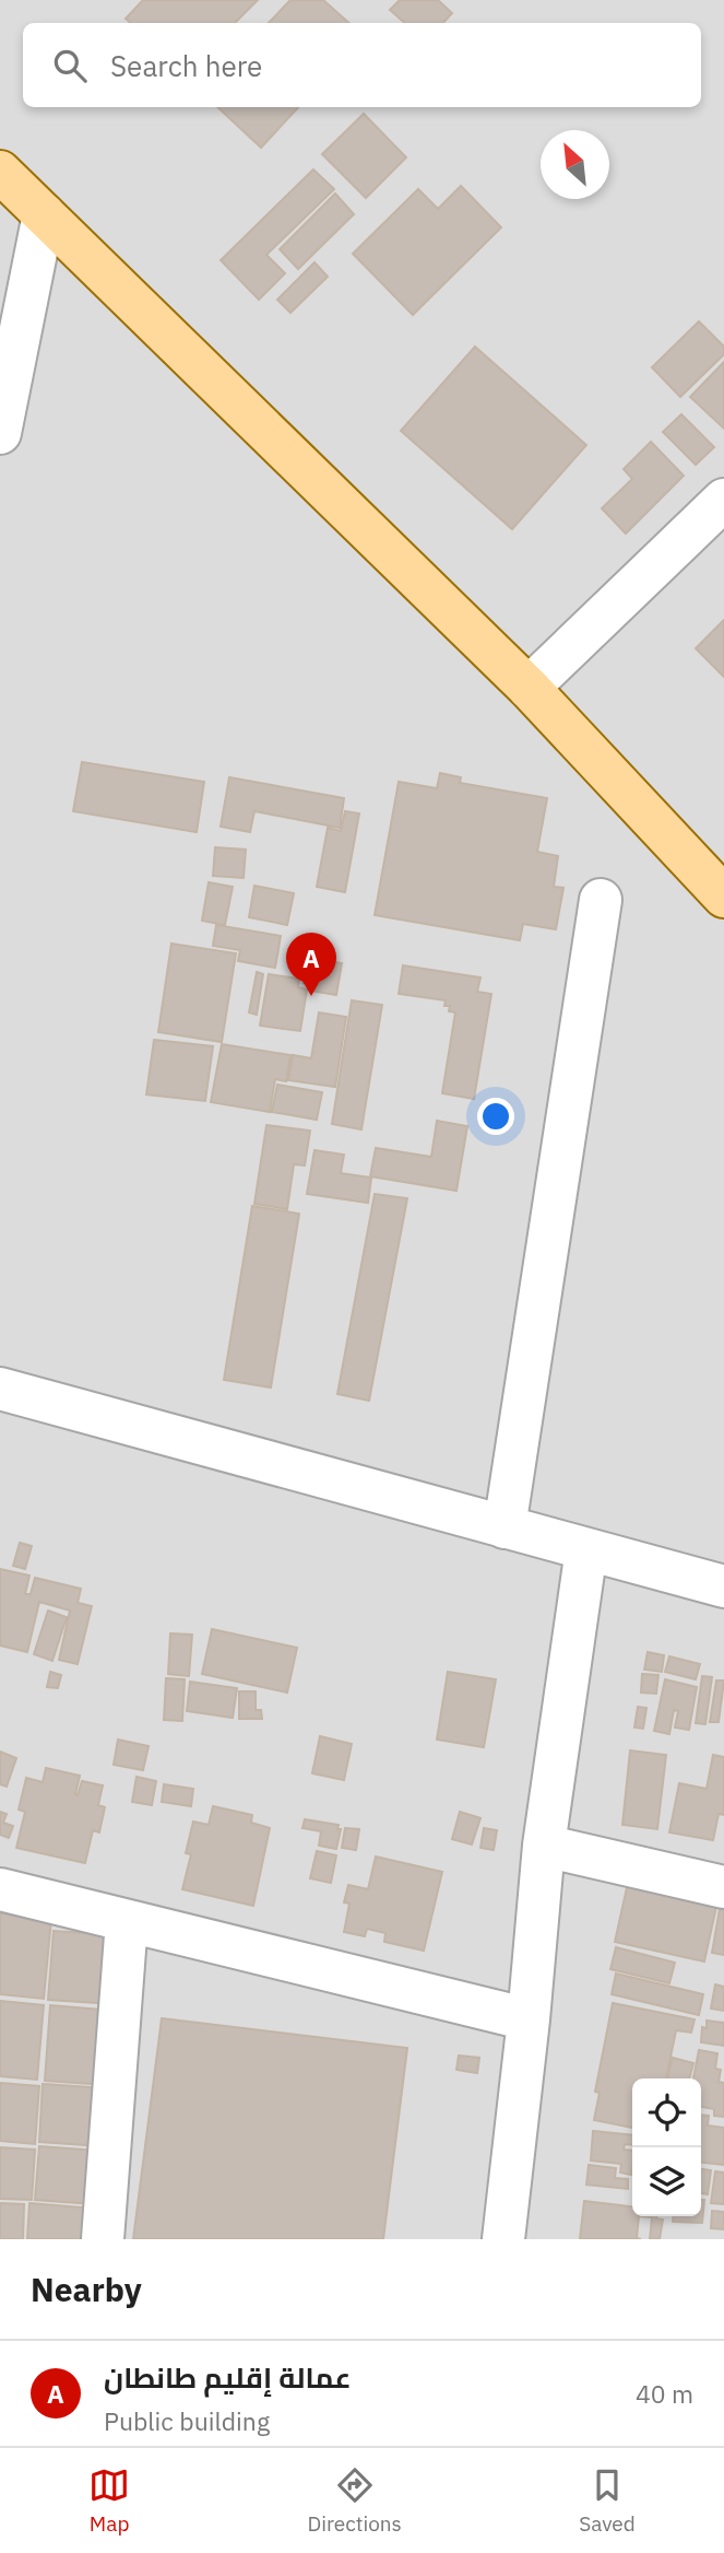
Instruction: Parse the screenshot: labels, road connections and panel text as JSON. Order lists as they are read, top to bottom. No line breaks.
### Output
{"north":"top left","page":{"search":"Search here","pins":"A","heading":"Nearby","list":[{"mark":"A","name":"عمالة إقليم طانطان","note":"Public building","value":"40 m"}],"nav":["Map","Directions","Saved"]}}
